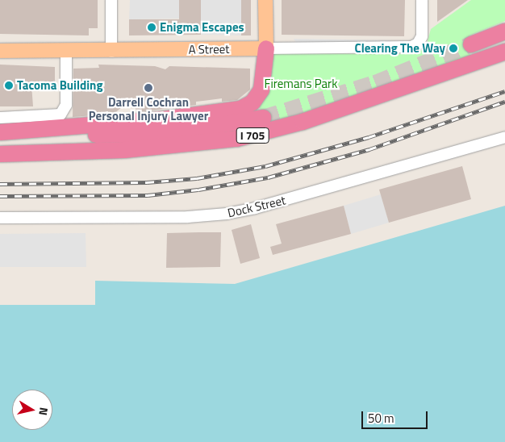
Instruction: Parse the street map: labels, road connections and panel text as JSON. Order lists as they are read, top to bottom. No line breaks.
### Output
{"streets":{"highway":["I 705"],"main road":["A Street"],"street":["Dock Street"]},"parks":["Firemans Park"],"places":["Enigma Escapes","Clearing The Way","Tacoma Building","Darrell Cochran Personal Injury Lawyer"],"scale_bar":"50 m","north":"right"}
